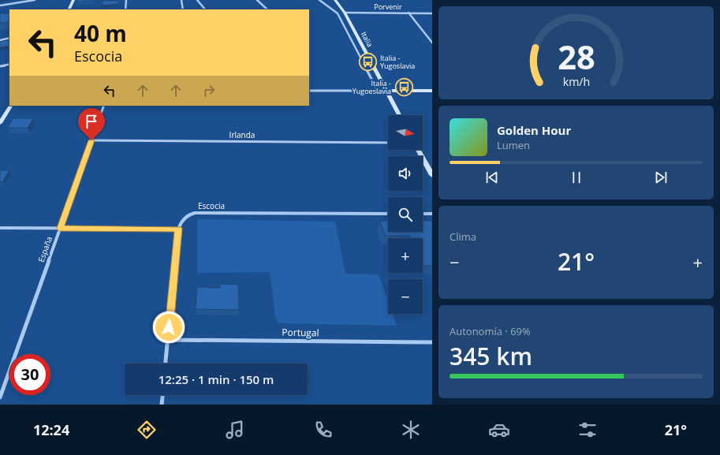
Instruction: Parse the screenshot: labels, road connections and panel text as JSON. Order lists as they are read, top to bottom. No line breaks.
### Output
{"streets":{"street":["Porvenir","Italia","Irlanda","Escocia","España","Portugal"]},"crossings":[["Porvenir","Italia"],["Irlanda","España"]],"places":{"bus stop":["Italia - Yugoslavia","Italia - Yugoeslavia"]},"north":"right","page":{"turn":["40 m","Escocia"],"map_buttons":["+","−"],"song":["Golden Hour","Lumen"],"tile":["Clima",["Autonomía · 69%","345 km"]],"heat":["−","21°","+"],"limit":"30","trip":"12:25 · 1 min · 150 m","tabs":["12:24","21°"],"gauge":["28","km/h"]}}
